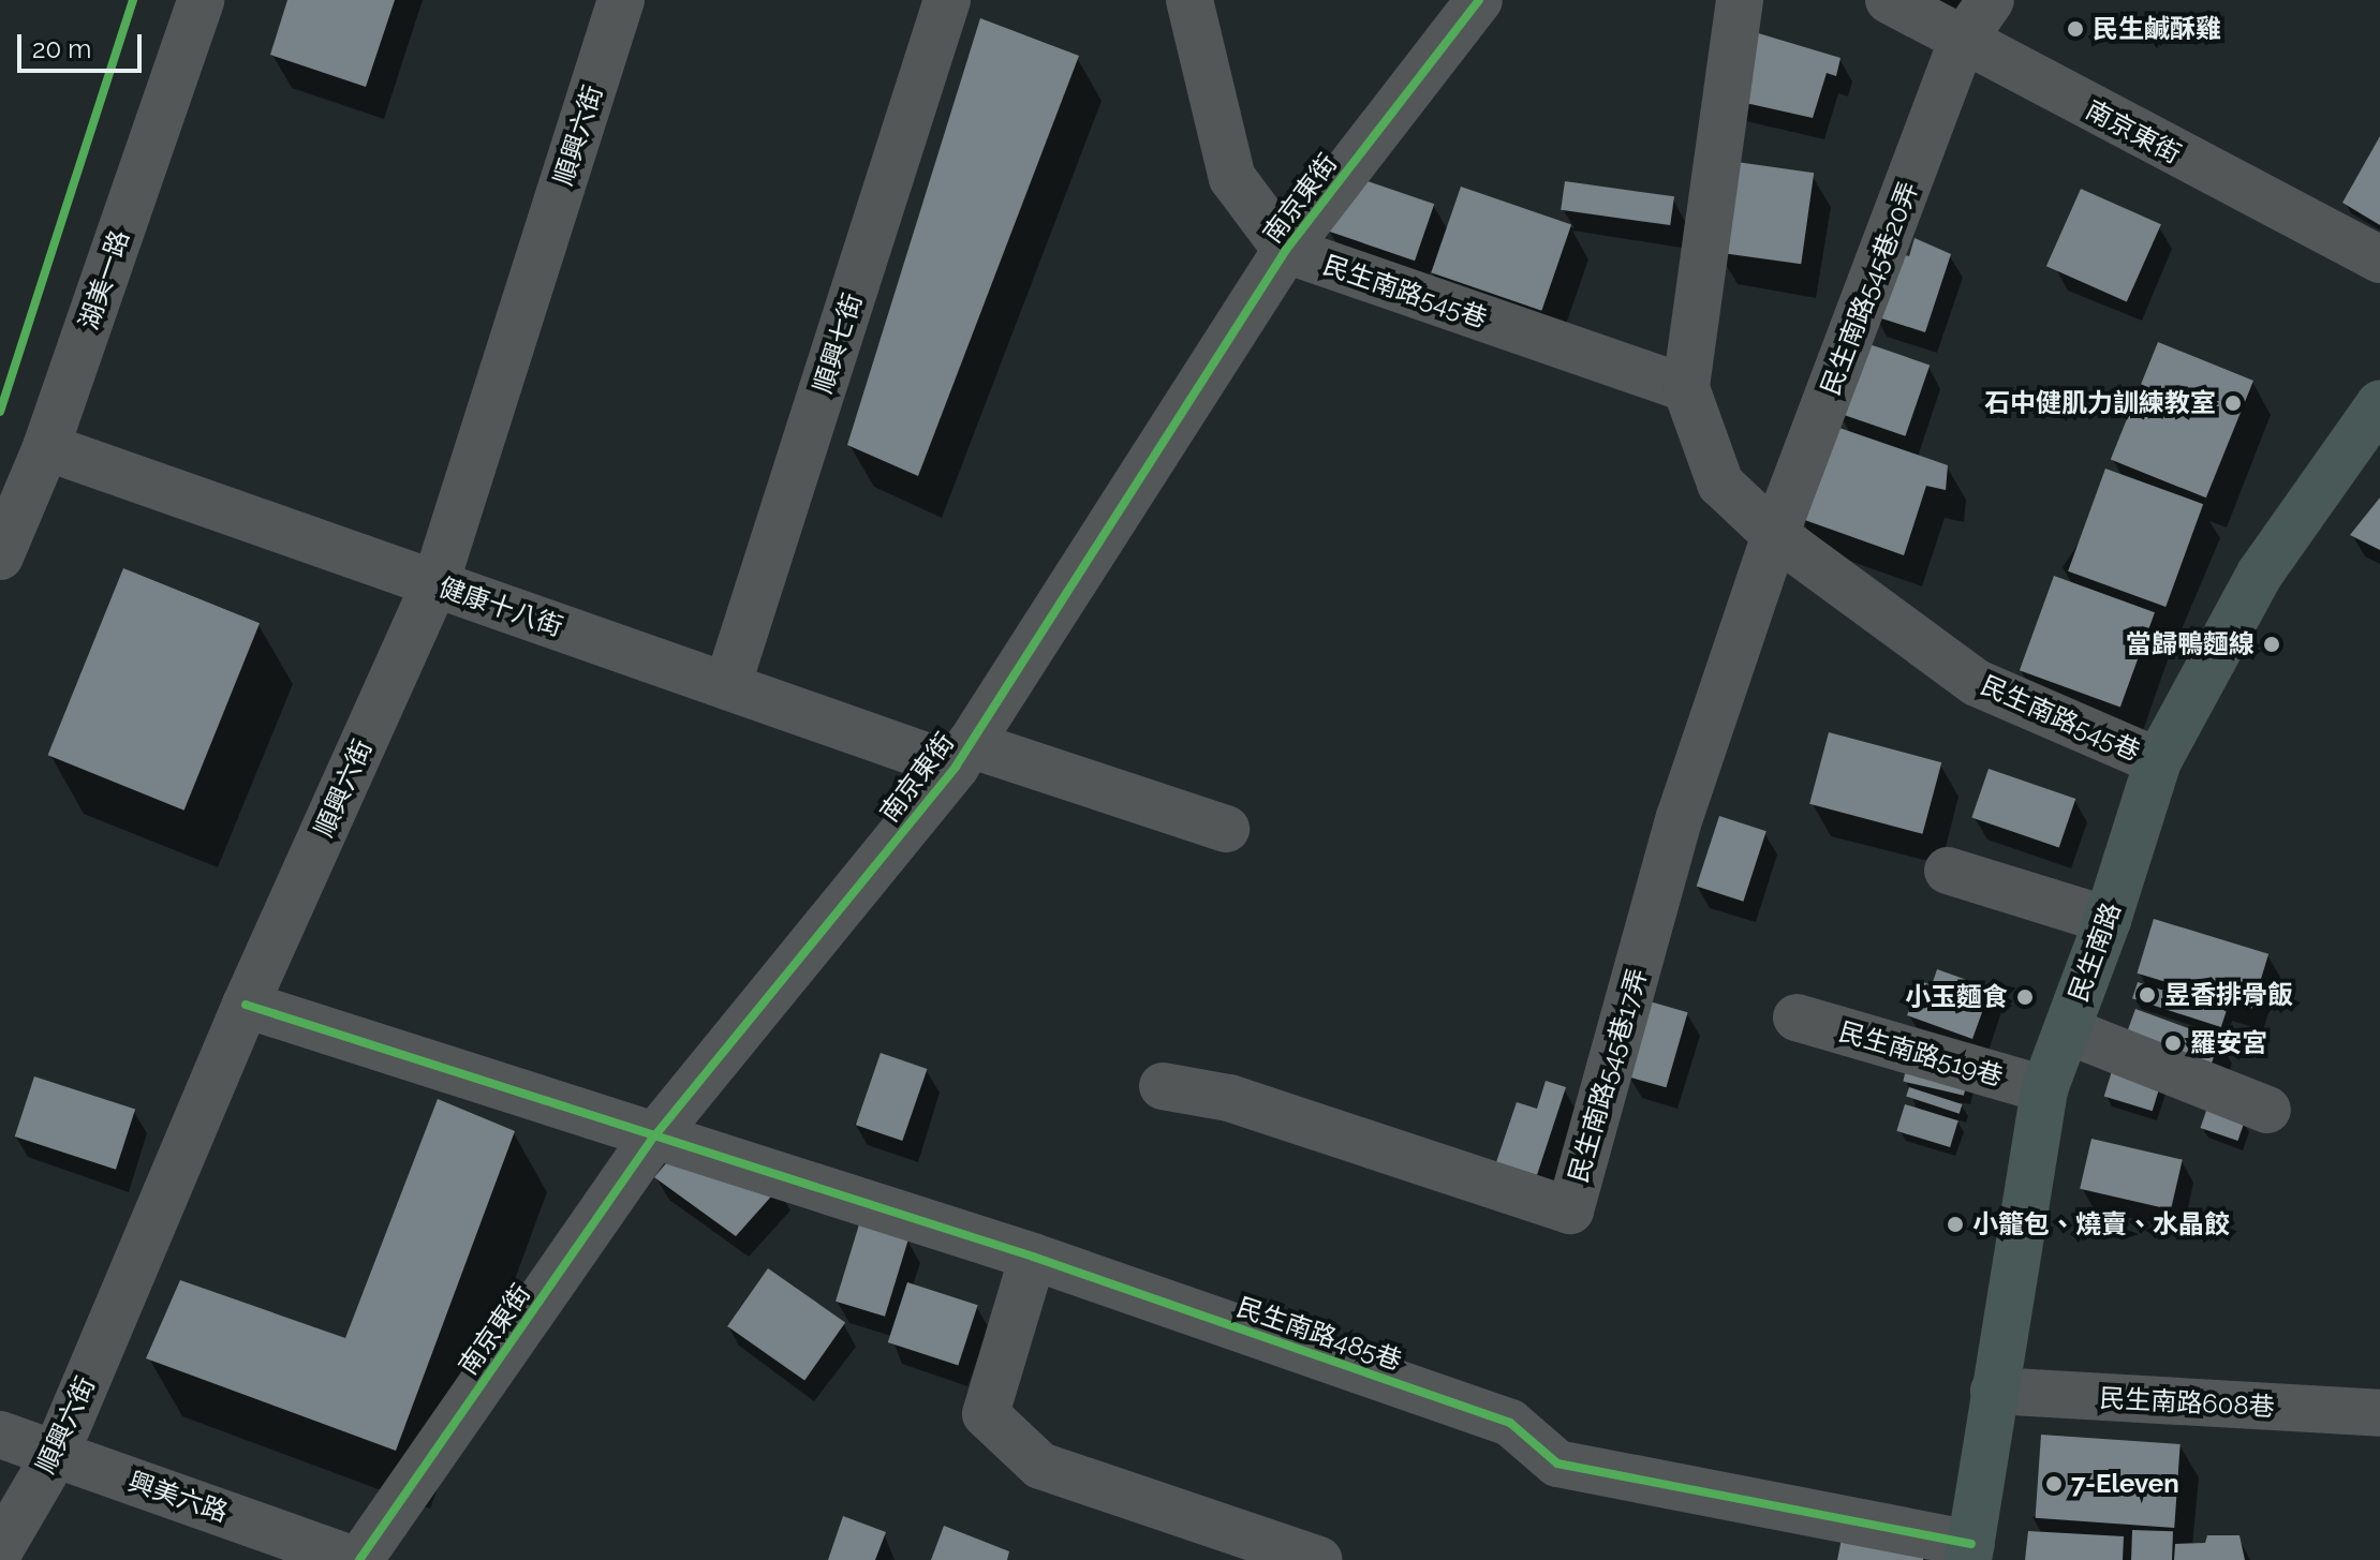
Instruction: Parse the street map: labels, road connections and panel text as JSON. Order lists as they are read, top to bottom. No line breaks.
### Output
{"streets":{"main road":["民生南路"],"street":["南京東街","順興六街","湖美一路","民生南路545巷20弄","民生南路545巷","順興七街","健康十八街","民生南路519巷","民生南路545巷17弄","民生南路485巷","民生南路608巷","興美六路"]},"crossings":[["南京東街","民生南路545巷20弄"],["南京東街","民生南路545巷"],["南京東街","健康十八街"],["南京東街","民生南路485巷"],["南京東街","興美六路"],["順興六街","健康十八街"],["順興六街","民生南路485巷"],["順興六街","興美六路"],["湖美一路","健康十八街"],["民生南路545巷20弄","民生南路545巷"],["民生南路545巷20弄","民生南路545巷17弄"],["民生南路545巷","民生南路"],["民生南路545巷","民生南路545巷17弄"],["順興七街","健康十八街"],["民生南路","民生南路519巷"],["民生南路","民生南路485巷"],["民生南路","民生南路608巷"]],"places":["民生鹹酥雞","石中健肌力訓練教室","當歸鴨麵線","昱香排骨飯","小玉麵食","羅安宮","小籠包、燒賣、水晶餃","7-Eleven"],"scale_bar":"20 m"}
